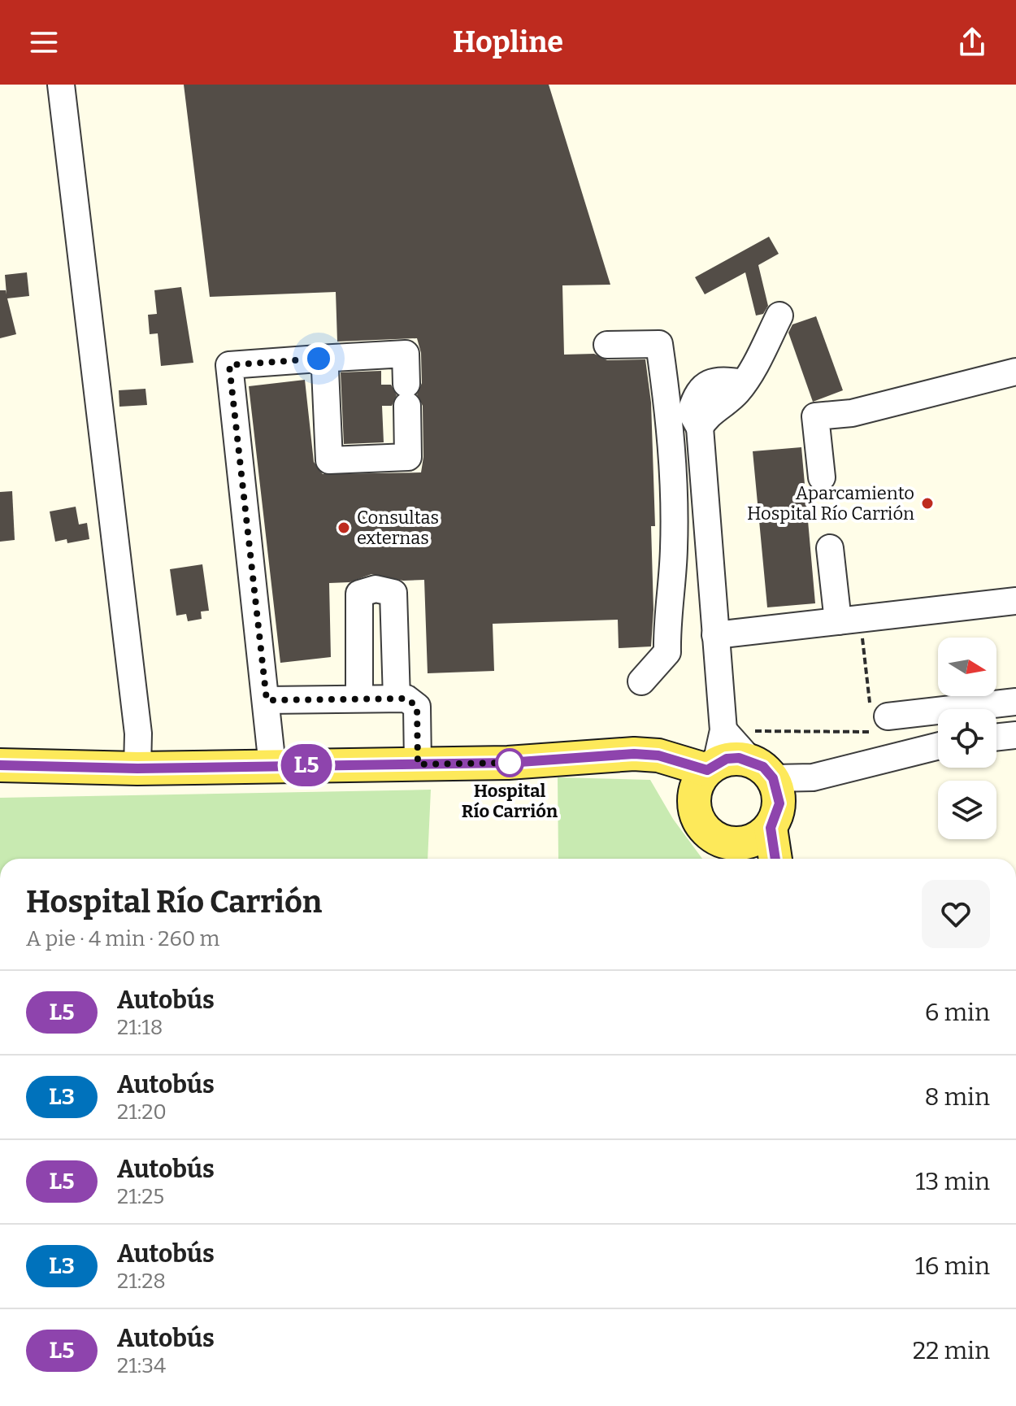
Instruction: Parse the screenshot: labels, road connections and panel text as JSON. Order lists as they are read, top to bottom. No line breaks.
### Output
{"places":["Aparcamiento Hospital Río Carrión","Consultas externas","Hospital Río Carrión"],"lines":["bus line L5"],"north":"right","page":{"header":"Hopline","on_map":"L5","heading":["Hospital Río Carrión","A pie · 4 min · 260 m"],"list":[{"mark":"L5","name":"Autobús","note":"21:18","value":"6 min"},{"mark":"L3","name":"Autobús","note":"21:20","value":"8 min"},{"mark":"L5","name":"Autobús","note":"21:25","value":"13 min"},{"mark":"L3","name":"Autobús","note":"21:28","value":"16 min"},{"mark":"L5","name":"Autobús","note":"21:34","value":"22 min"}]}}
